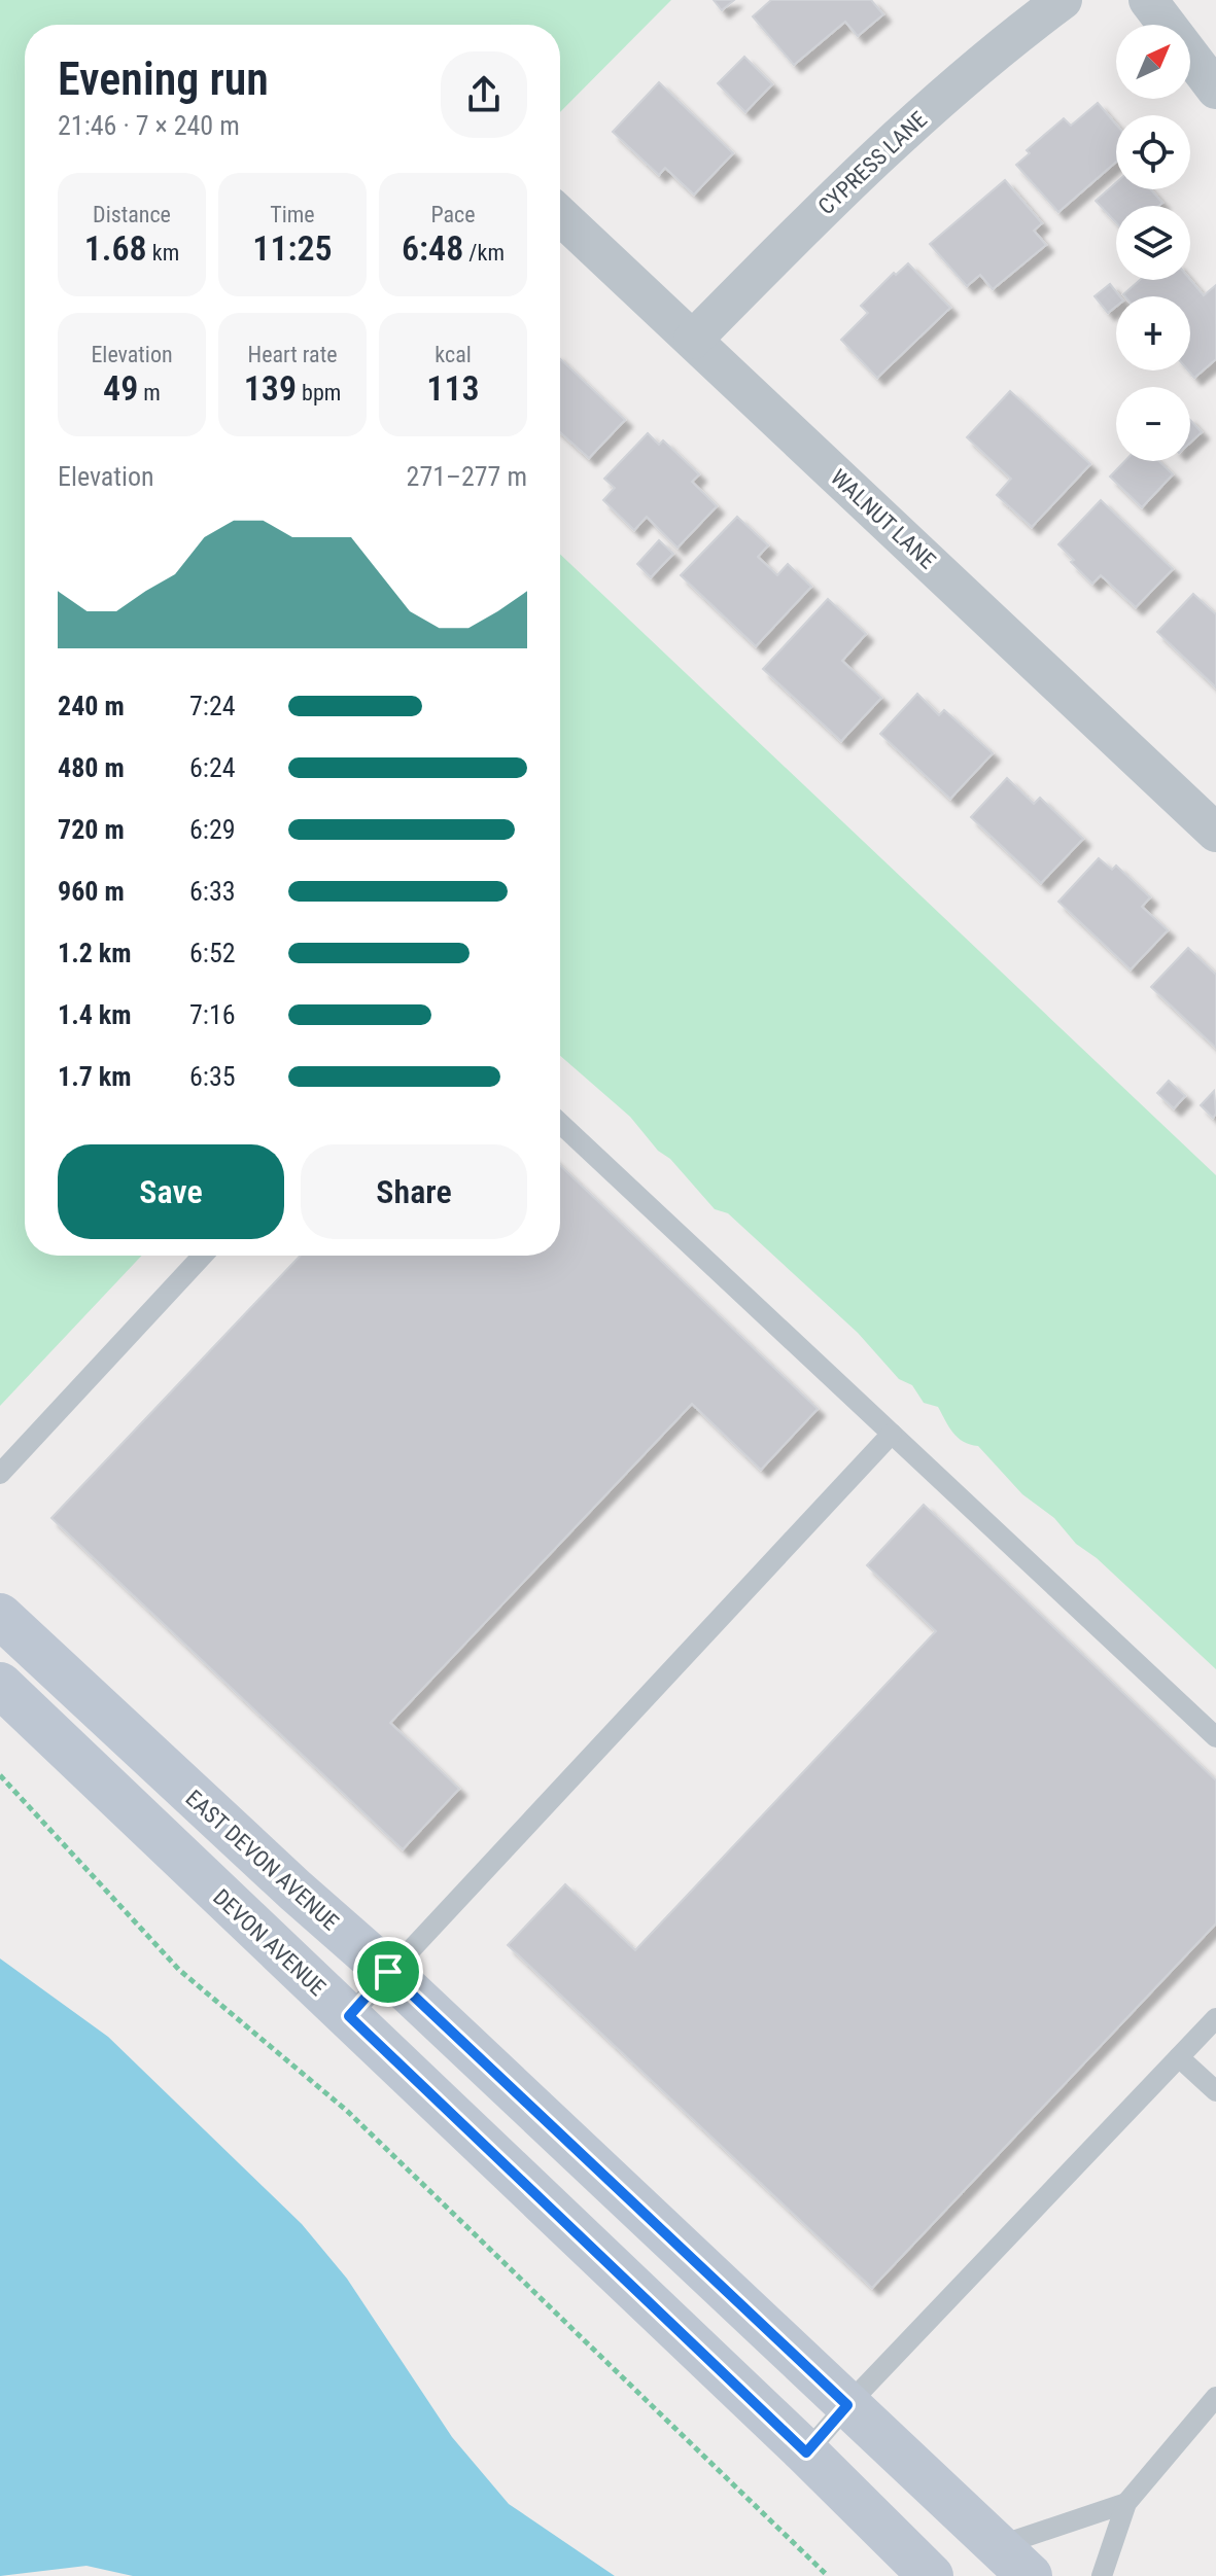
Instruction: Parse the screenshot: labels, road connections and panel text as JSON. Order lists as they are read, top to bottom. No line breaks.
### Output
{"streets":{"main road":["EAST DEVON AVENUE","DEVON AVENUE"],"street":["CYPRESS LANE","WALNUT LANE"]},"crossings":[["CYPRESS LANE","WALNUT LANE"]],"north":"top right","page":{"map_buttons":["+","−"],"heading":["Evening run","21:46 · 7 × 240 m"],"stats":[["Distance","1.68 km"],["Time","11:25"],["Pace","6:48 /km"],["Elevation","49 m"],["Heart rate","139 bpm"],["kcal","113"]],"chart":["Elevation","271–277 m"],"list":[{"name":"240 m","note":"7:24"},{"name":"480 m","note":"6:24"},{"name":"720 m","note":"6:29"},{"name":"960 m","note":"6:33"},{"name":"1.2 km","note":"6:52"},{"name":"1.4 km","note":"7:16"},{"name":"1.7 km","note":"6:35"}],"buttons":["Save","Share"]}}
